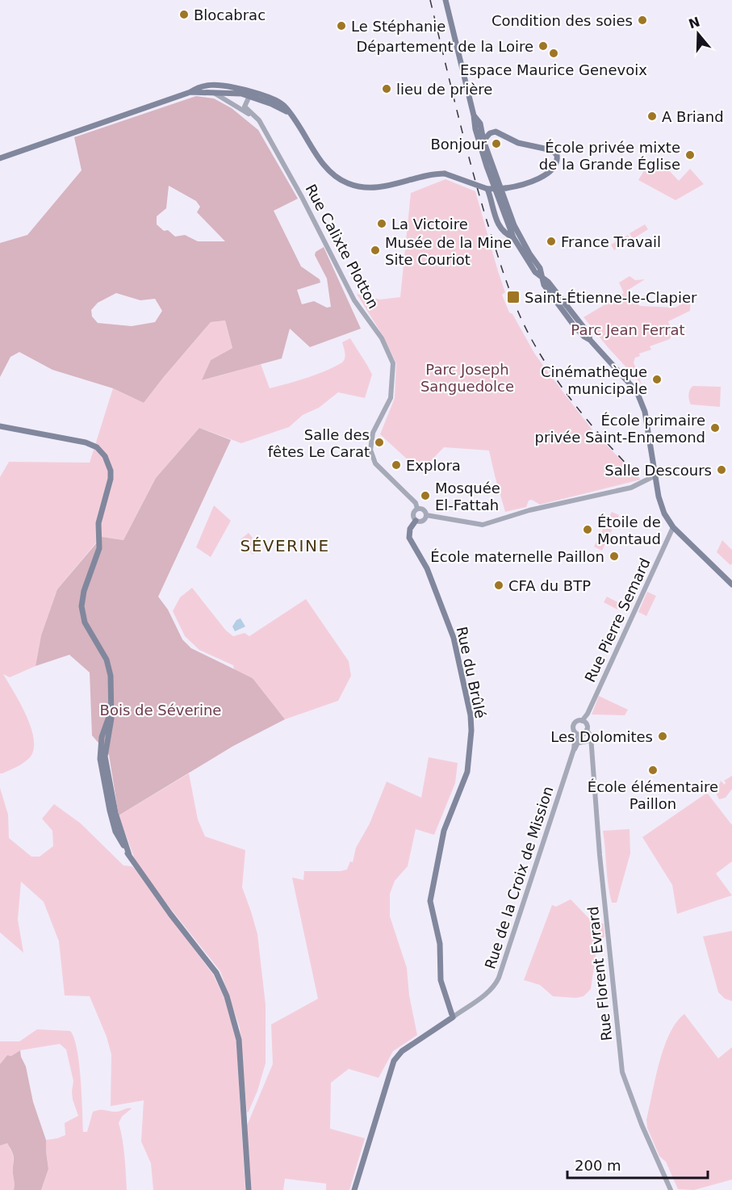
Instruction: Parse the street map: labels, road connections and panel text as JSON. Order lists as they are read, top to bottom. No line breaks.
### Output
{"streets":{"main road":["Rue du Brûlé","Rue de la Croix de Mission"],"street":["Rue Calixte Plotton","Rue Pierre Semard","Rue Florent Evrard"]},"crossings":[["Rue Calixte Plotton","Rue du Brûlé"],["Rue Pierre Semard","Rue de la Croix de Mission"],["Rue Pierre Semard","Rue Florent Evrard"],["Rue du Brûlé","Rue de la Croix de Mission"],["Rue de la Croix de Mission","Rue Florent Evrard"]],"districts":["SÉVERINE"],"parks":["Parc Jean Ferrat","Parc Joseph Sanguedolce","Bois de Séverine"],"places":{"other":["Blocabrac","Condition des soies","Le Stéphanie","Département de la Loire","Espace Maurice Genevoix","lieu de prière","A Briand","Bonjour","École privée mixte de la Grande Église","La Victoire","France Travail","Musée de la Mine Site Couriot","Cinémathèque municipale","École primaire privée Saint-Ennemond","Salle des fêtes Le Carat","Explora","Salle Descours","Mosquée El-Fattah","Étoile de Montaud","École maternelle Paillon","CFA du BTP","Les Dolomites","École élémentaire Paillon"],"transit":["Saint-Étienne-le-Clapier"]},"scale_bar":"200 m","north":"top"}
